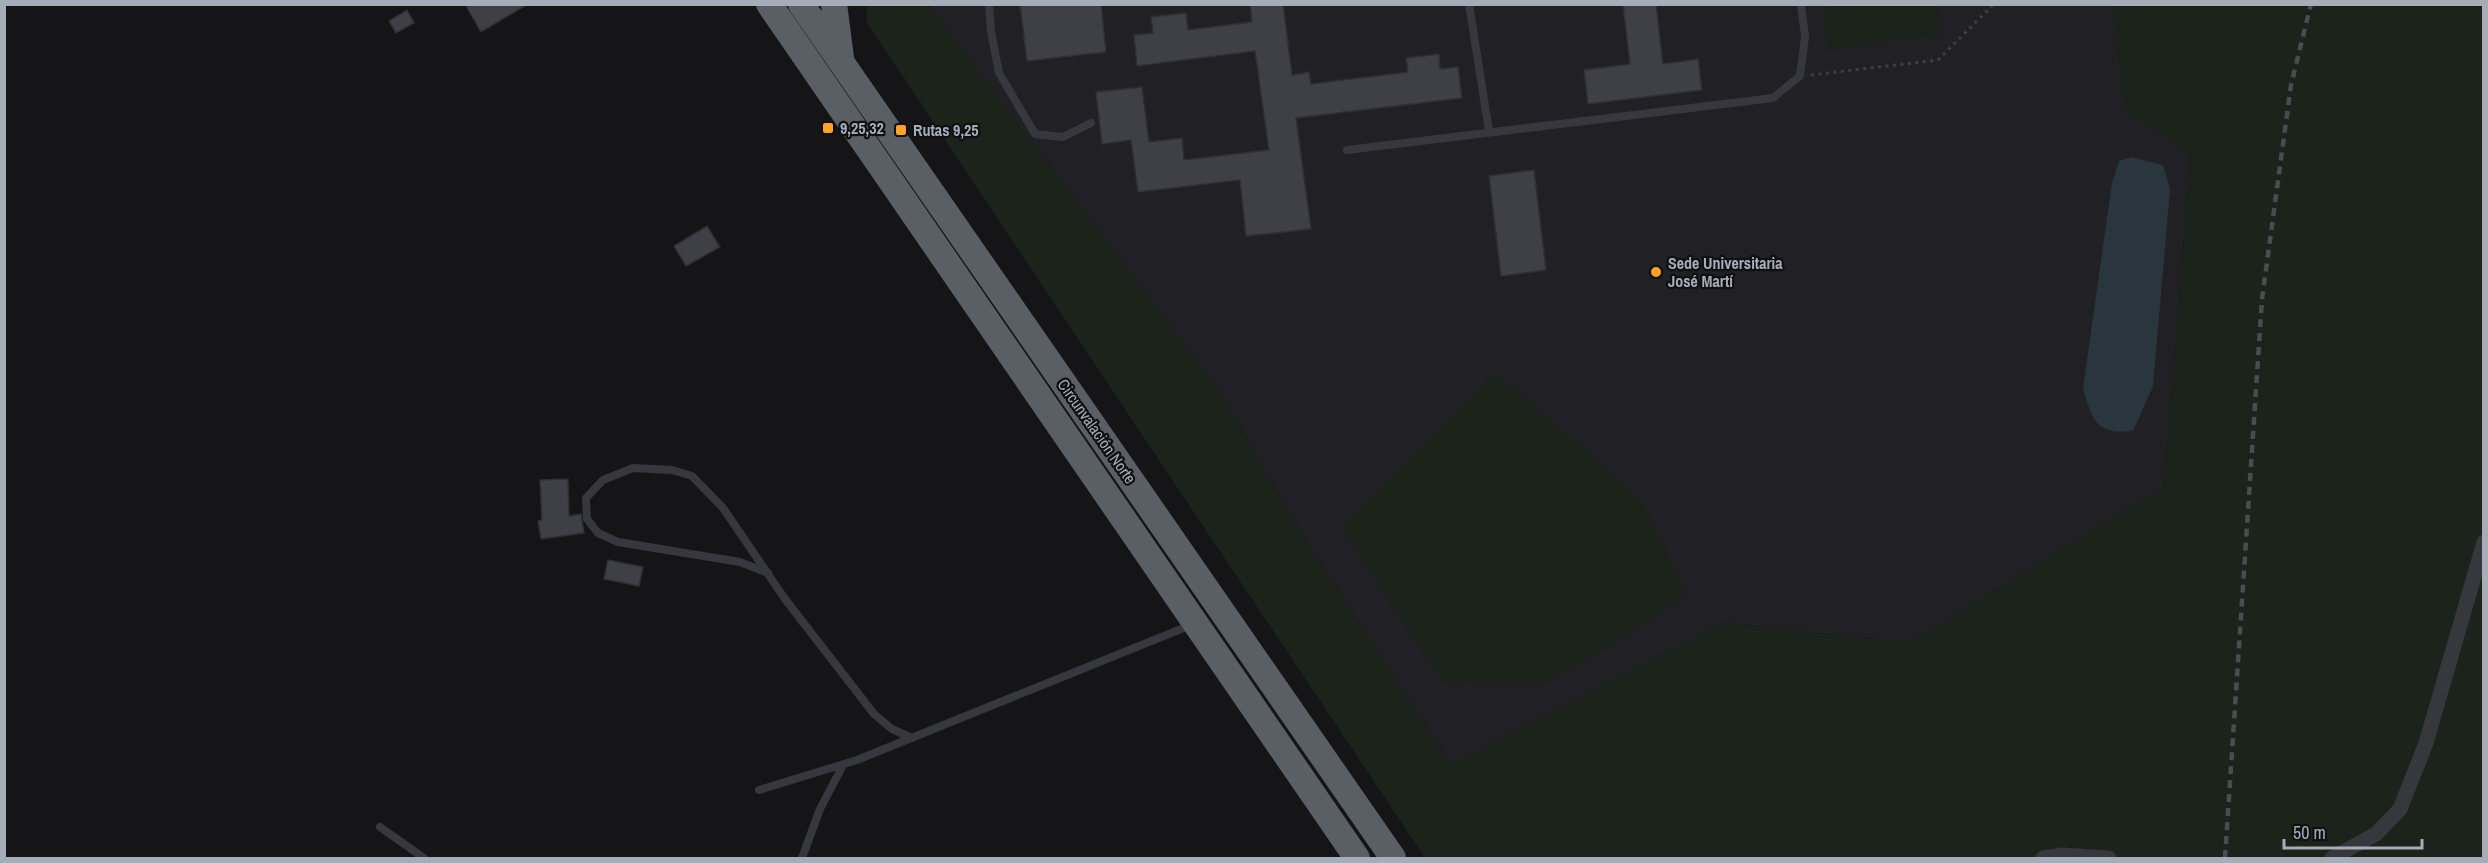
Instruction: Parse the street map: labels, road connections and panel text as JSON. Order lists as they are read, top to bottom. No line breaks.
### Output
{"streets":{"highway":["Circunvalación Norte"]},"places":{"transit":["9,25,32","Rutas 9,25"],"other":["Sede Universitaria José Martí"]},"scale_bar":"50 m"}
